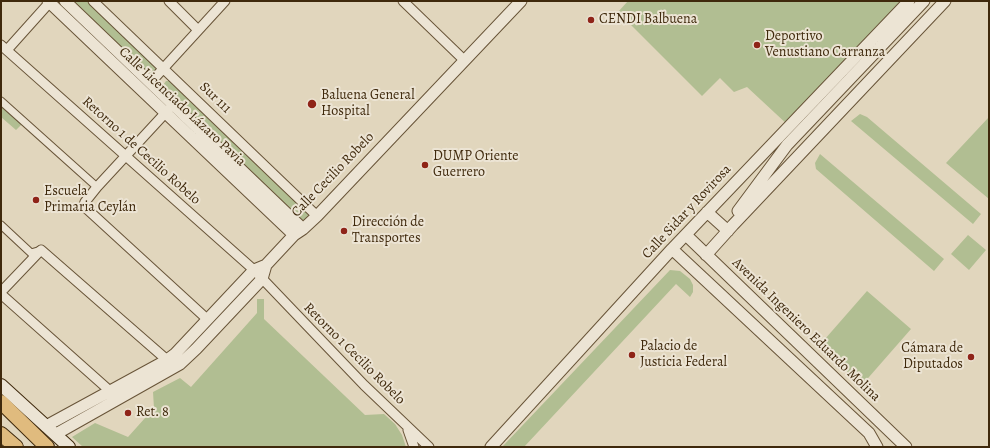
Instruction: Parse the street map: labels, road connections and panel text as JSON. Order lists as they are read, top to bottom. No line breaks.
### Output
{"streets":{"street":["Sur 111","Calle Licenciado Lázaro Pavia","Retorno 1 de Cecilio Robelo","Calle Cecilio Robelo","Calle Sidar y Rovirosa","Avenida Ingeniero Eduardo Molina","Retorno 1 Cecilio Robelo"]},"crossings":[["Sur 111","Calle Cecilio Robelo"],["Calle Licenciado Lázaro Pavia","Calle Cecilio Robelo"],["Retorno 1 de Cecilio Robelo","Calle Cecilio Robelo"],["Retorno 1 de Cecilio Robelo","Retorno 1 Cecilio Robelo"],["Calle Cecilio Robelo","Retorno 1 Cecilio Robelo"],["Calle Sidar y Rovirosa","Avenida Ingeniero Eduardo Molina"]],"places":["CENDI Balbuena","Deportivo Venustiano Carranza","Baluena General Hospital","DUMP Oriente Guerrero","Escuela Primaria Ceylán","Dirección de Transportes","Palacio de Justicia Federal","Cámara de Diputados","Ret. 8"]}
